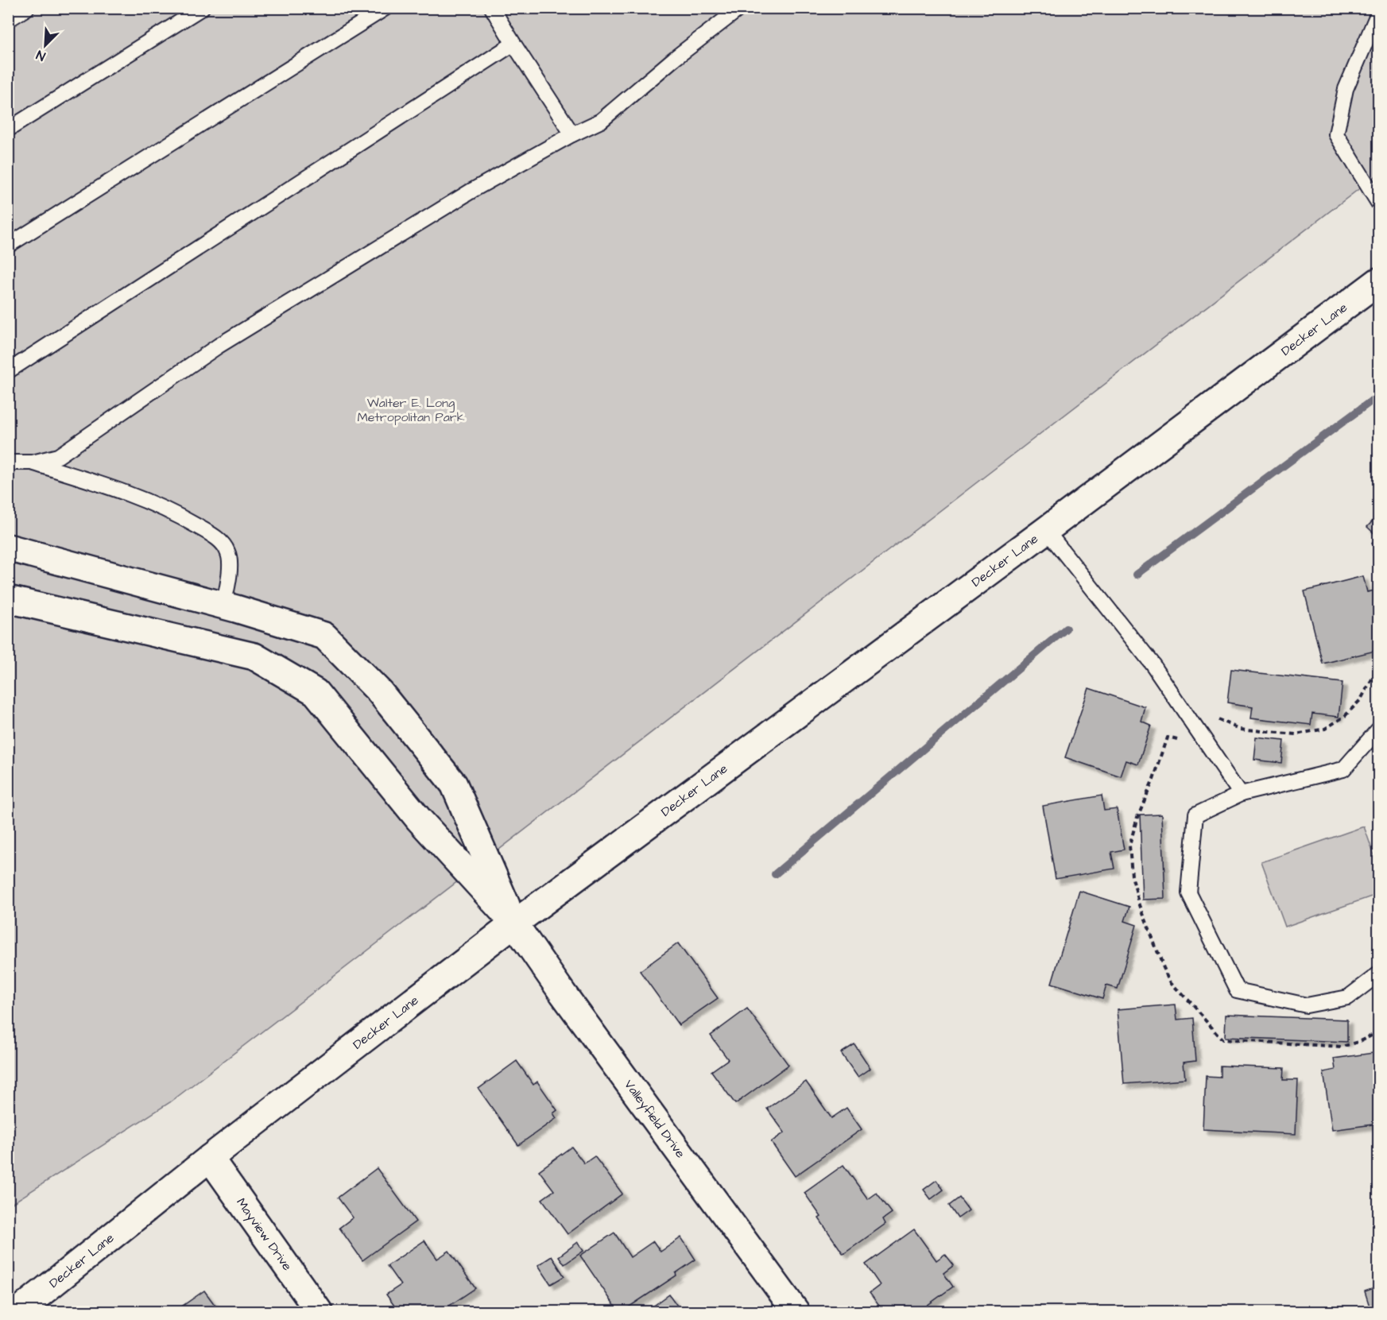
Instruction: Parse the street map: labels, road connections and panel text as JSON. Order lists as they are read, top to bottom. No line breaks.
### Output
{"streets":{"street":["Decker Lane","Valleyfield Drive","Mayview Drive"]},"crossings":[["Decker Lane","Valleyfield Drive"],["Decker Lane","Mayview Drive"]],"parks":["Walter E. Long Metropolitan Park"],"north":"bottom left"}
